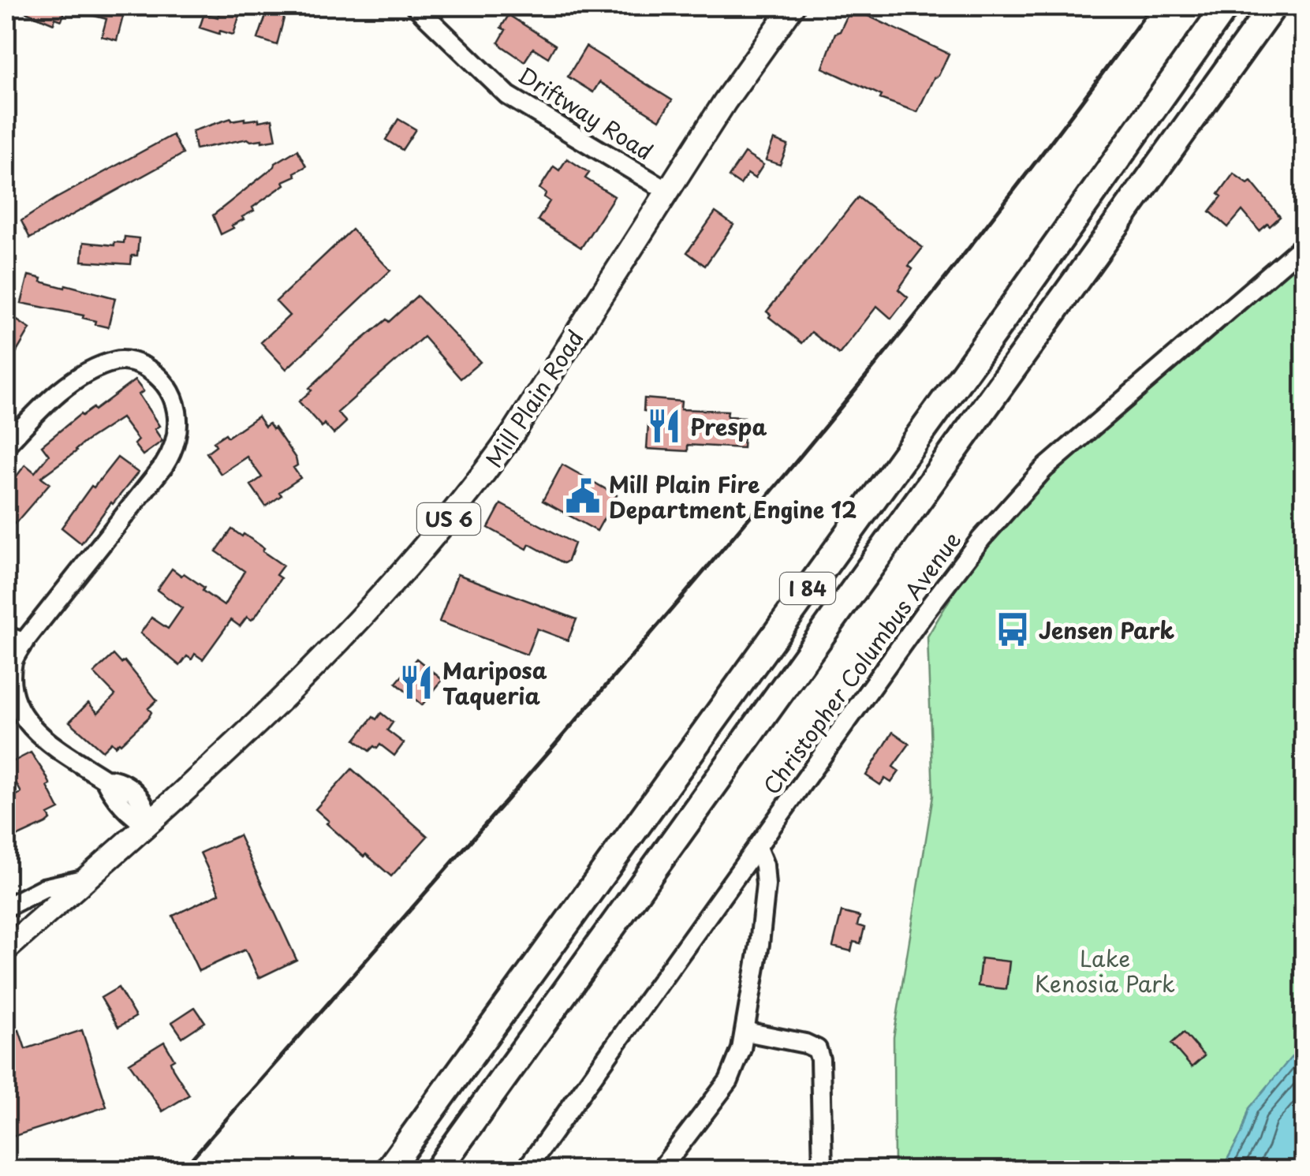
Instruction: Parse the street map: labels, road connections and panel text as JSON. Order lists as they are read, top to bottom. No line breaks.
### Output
{"streets":{"highway":["I 84"],"main road":["Mill Plain Road","US 6"],"street":["Driftway Road","Christopher Columbus Avenue"]},"crossings":[["Driftway Road","Mill Plain Road"]],"parks":["Lake Kenosia Park"],"places":{"restaurant":["Prespa","Mariposa Taqueria"],"public building":["Mill Plain Fire Department Engine 12"],"bus stop":["Jensen Park"]}}
